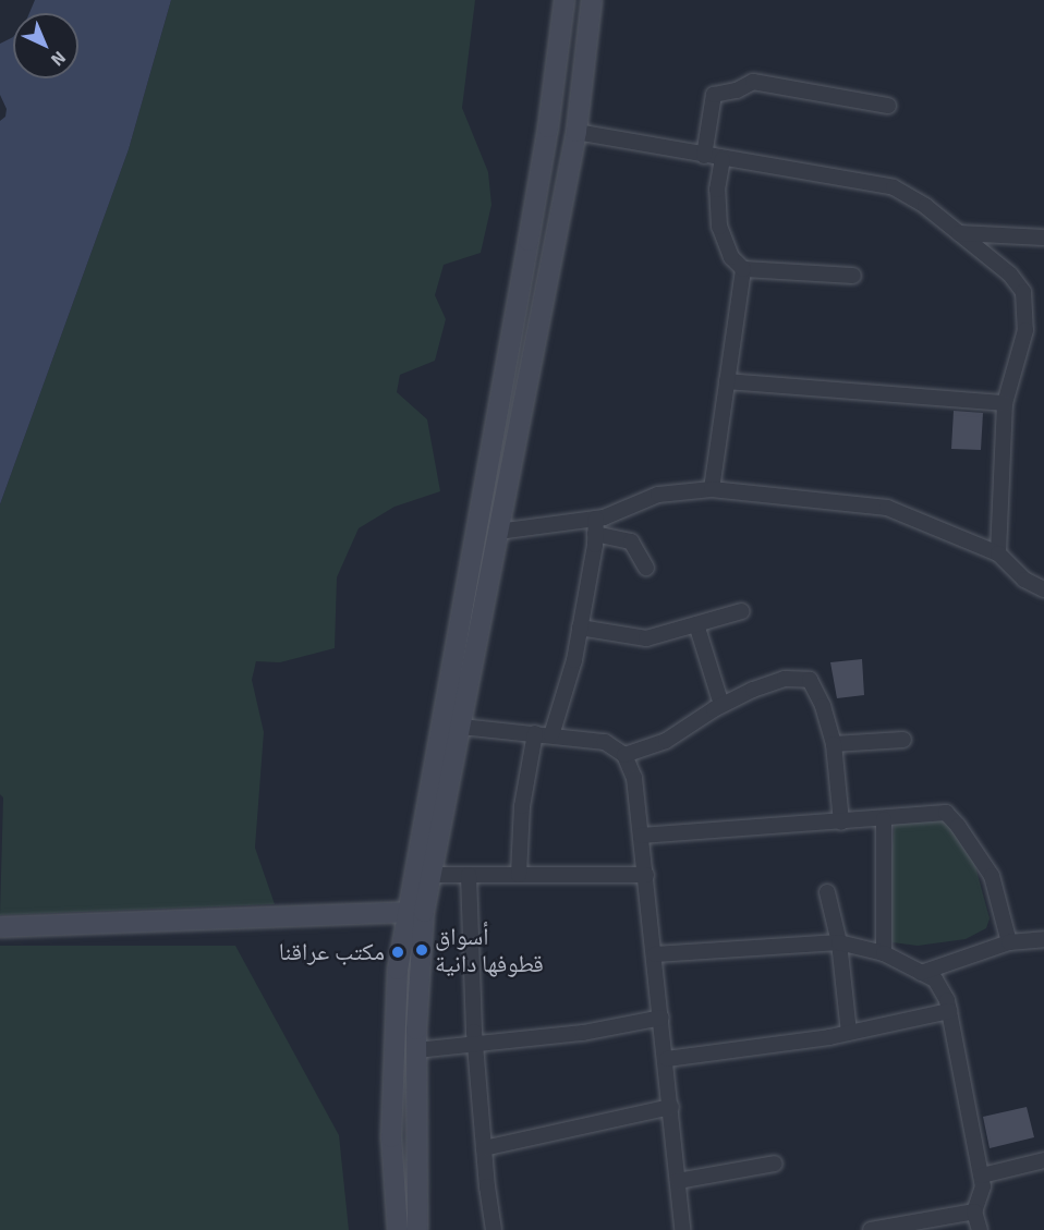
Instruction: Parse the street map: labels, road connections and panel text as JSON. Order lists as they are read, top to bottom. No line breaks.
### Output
{"places":["أسواق قطوفها دانية","مكتب عراقنا"],"north":"bottom right"}
